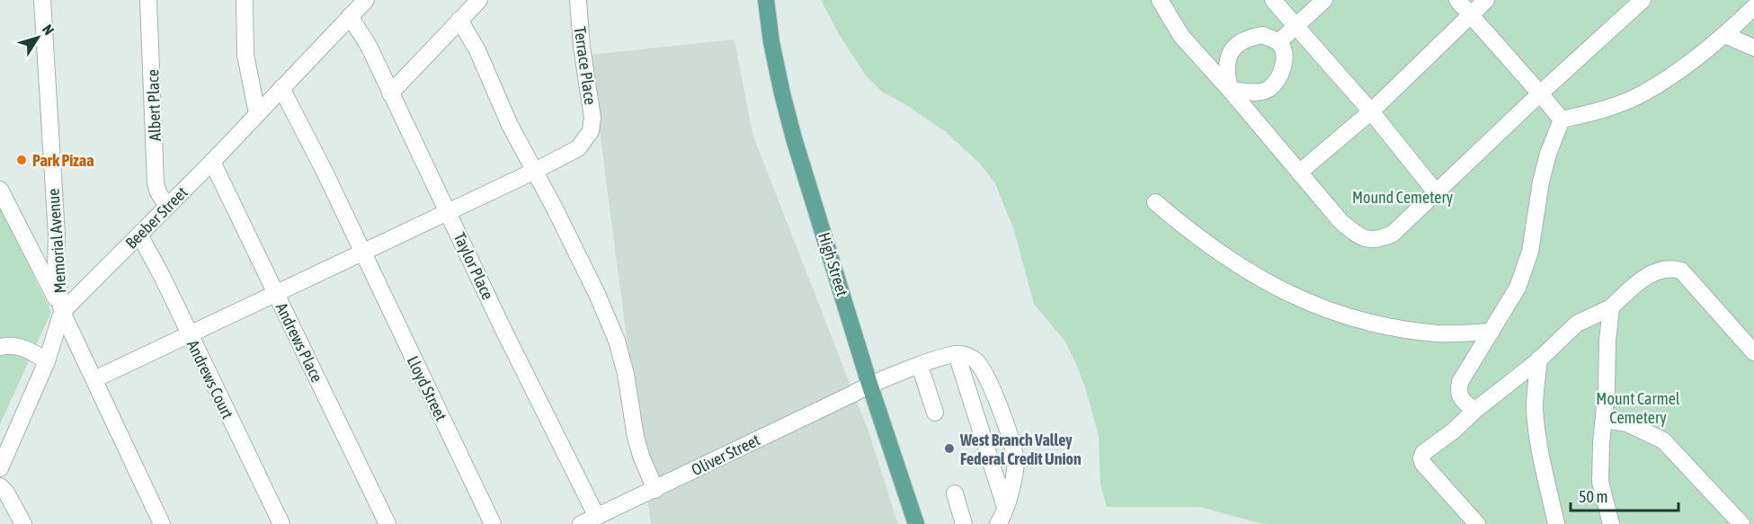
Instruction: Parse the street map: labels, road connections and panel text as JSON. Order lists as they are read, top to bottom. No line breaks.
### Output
{"streets":{"main road":["High Street"],"street":["Terrace Place","Albert Place","Beeber Street","Memorial Avenue","Taylor Place","Andrews Place","Andrews Court","Lloyd Street","Oliver Street"]},"crossings":[["Albert Place","Beeber Street"],["Beeber Street","Memorial Avenue"],["Beeber Street","Taylor Place"],["Beeber Street","Andrews Place"],["Beeber Street","Andrews Court"],["Beeber Street","Lloyd Street"],["High Street","Oliver Street"],["Taylor Place","Oliver Street"]],"parks":["Mound Cemetery","Mount Carmel Cemetery"],"places":["Park Pizaa","West Branch Valley Federal Credit Union"],"scale_bar":"50 m","north":"top right"}
